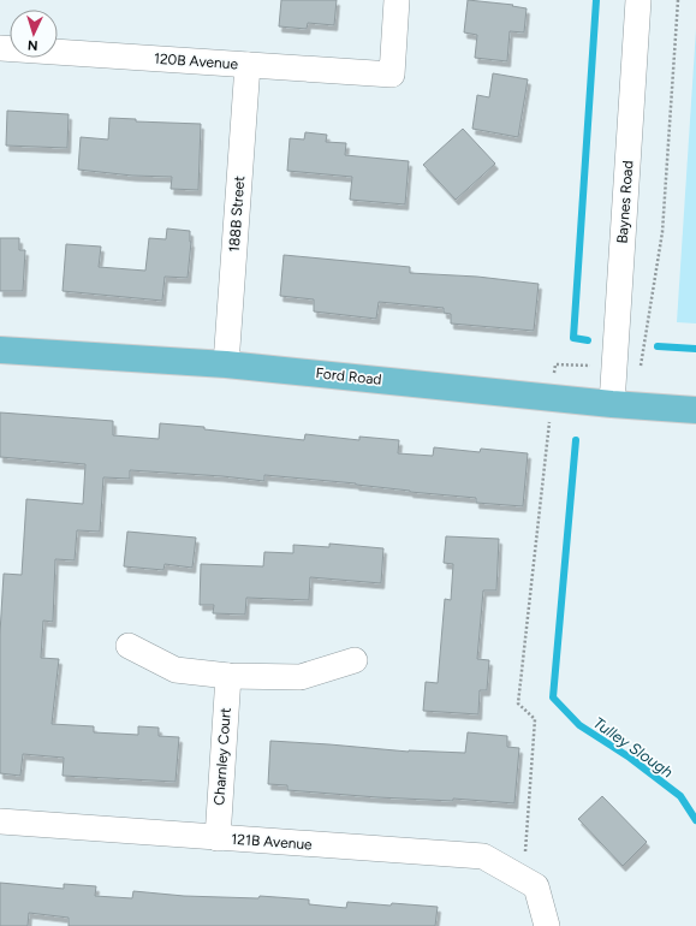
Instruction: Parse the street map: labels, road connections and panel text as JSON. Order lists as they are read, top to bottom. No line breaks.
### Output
{"streets":{"main road":["Ford Road"],"street":["120B Avenue","Baynes Road","188B Street","Charnley Court","121B Avenue"]},"crossings":[["120B Avenue","188B Street"],["Baynes Road","Ford Road"],["188B Street","Ford Road"],["Charnley Court","121B Avenue"]],"water":["Tulley Slough"],"north":"bottom"}
